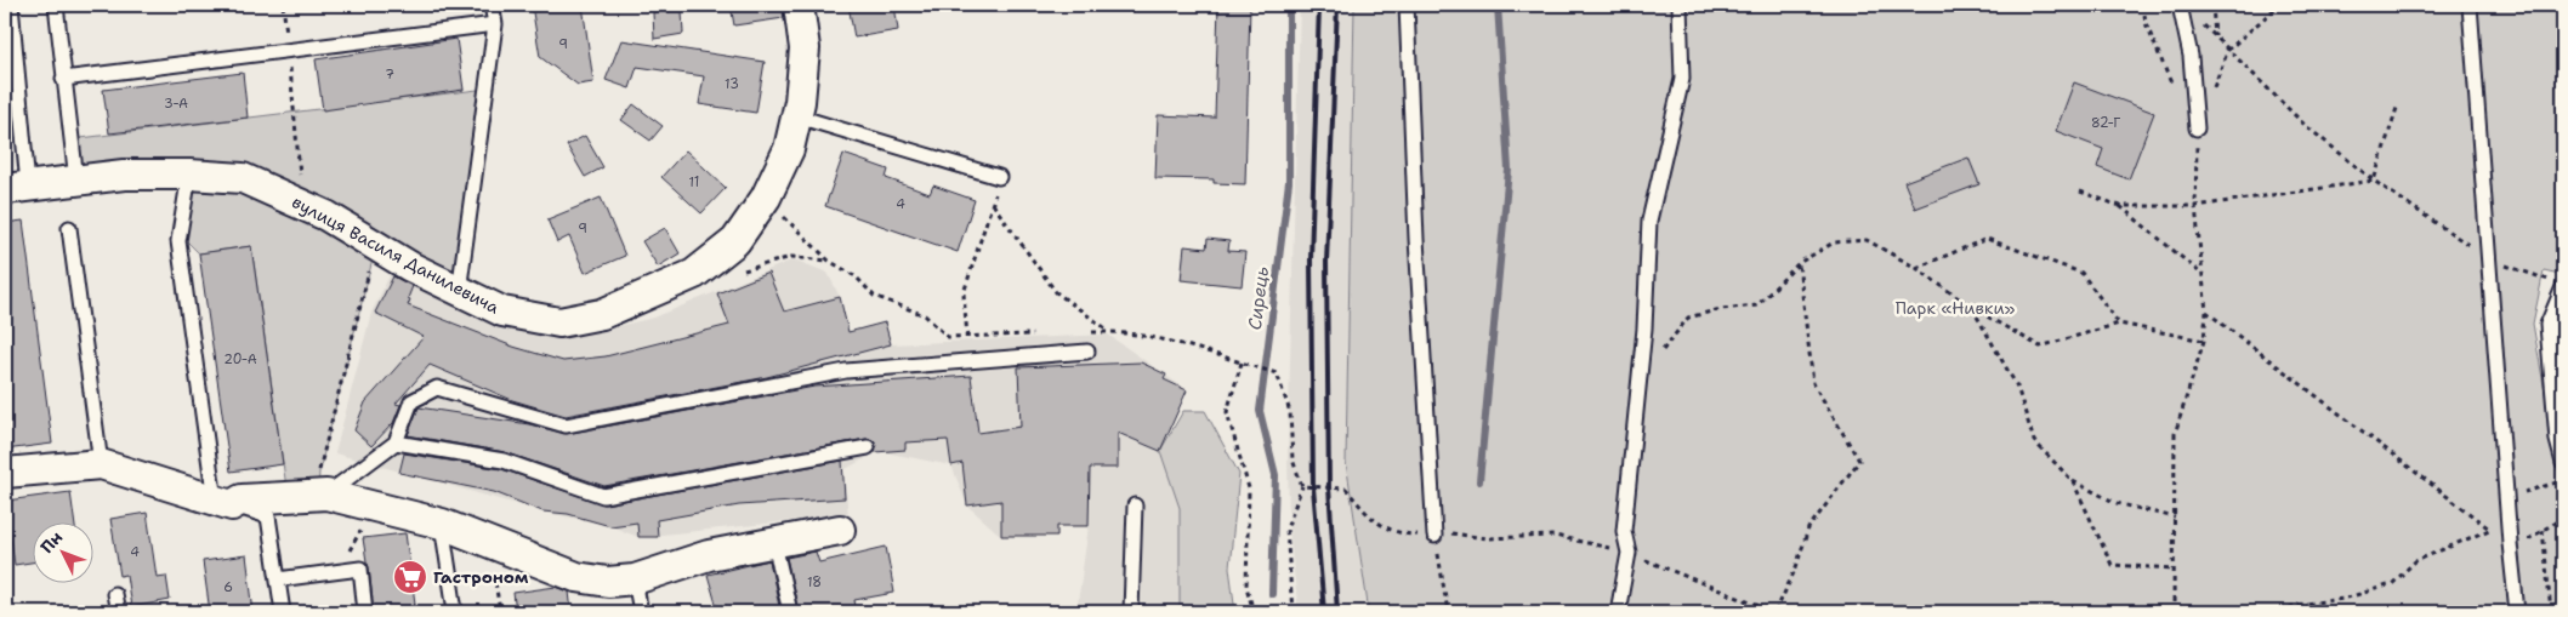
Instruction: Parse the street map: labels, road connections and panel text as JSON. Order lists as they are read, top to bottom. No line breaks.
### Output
{"streets":{"street":["вулиця Василя Данилевича"]},"water":["Сирець"],"parks":["Парк «Нивки»"],"places":{"supermarket":["Гастроном"]},"house_numbers":["9","7","13","3-А","82-Г","11","4","9","20-А","4","18","6"],"north":"top left"}
